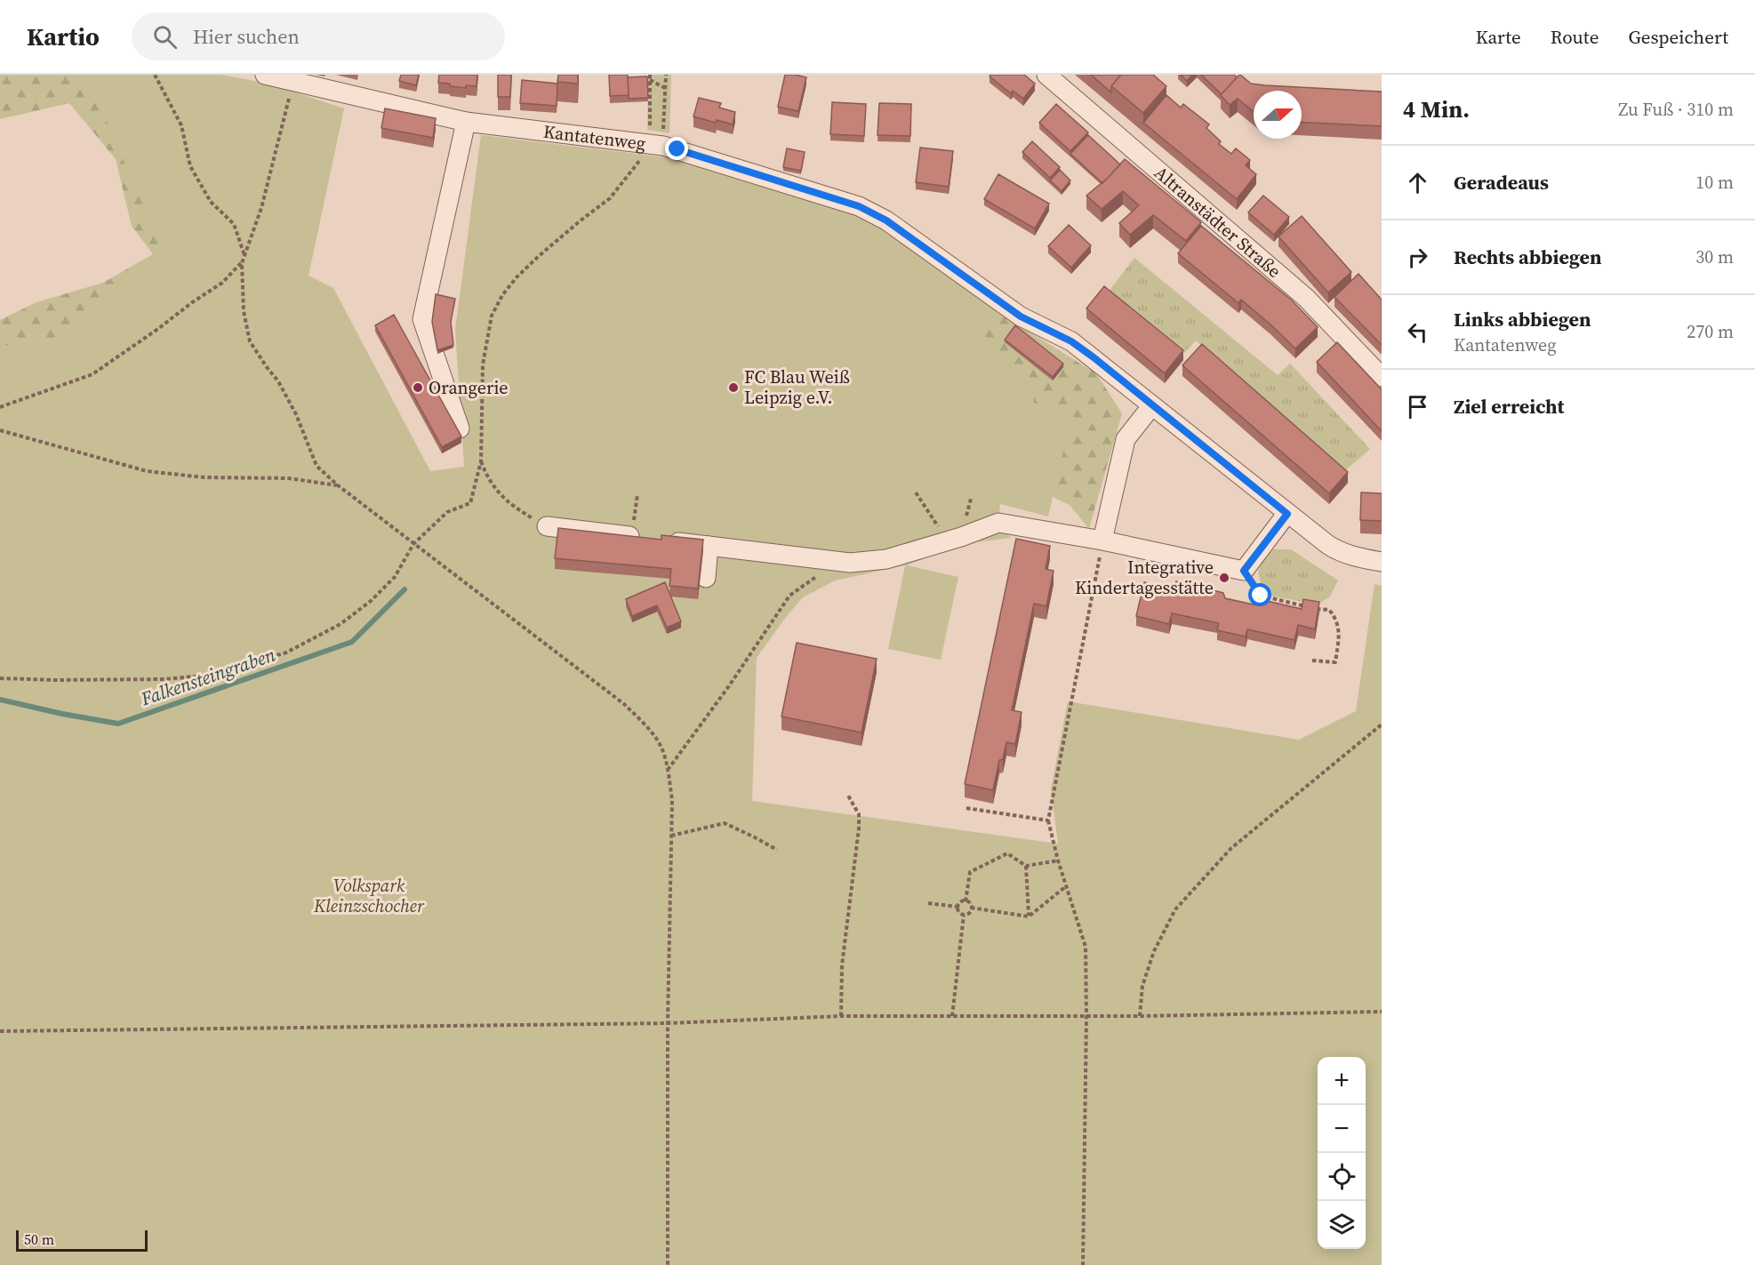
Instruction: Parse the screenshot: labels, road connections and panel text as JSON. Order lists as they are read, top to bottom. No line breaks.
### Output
{"streets":{"street":["Kantatenweg","Altranstädter Straße"]},"water":["Falkensteingraben"],"parks":["Volkspark Kleinzschocher"],"places":["Orangerie","FC Blau Weiß Leipzig e.V.","Integrative Kindertagesstätte"],"scale_bar":"50 m","north":"right","page":{"header":"Kartio","search":"Hier suchen","nav":["Karte","Route","Gespeichert"],"heading":["4 Min.","Zu Fuß · 310 m"],"list":[["Geradeaus","10 m"],["Rechts abbiegen","30 m"],["Links abbiegen","Kantatenweg","270 m"],"Ziel erreicht"],"map_buttons":["+","−"],"scale":"50 m"}}
